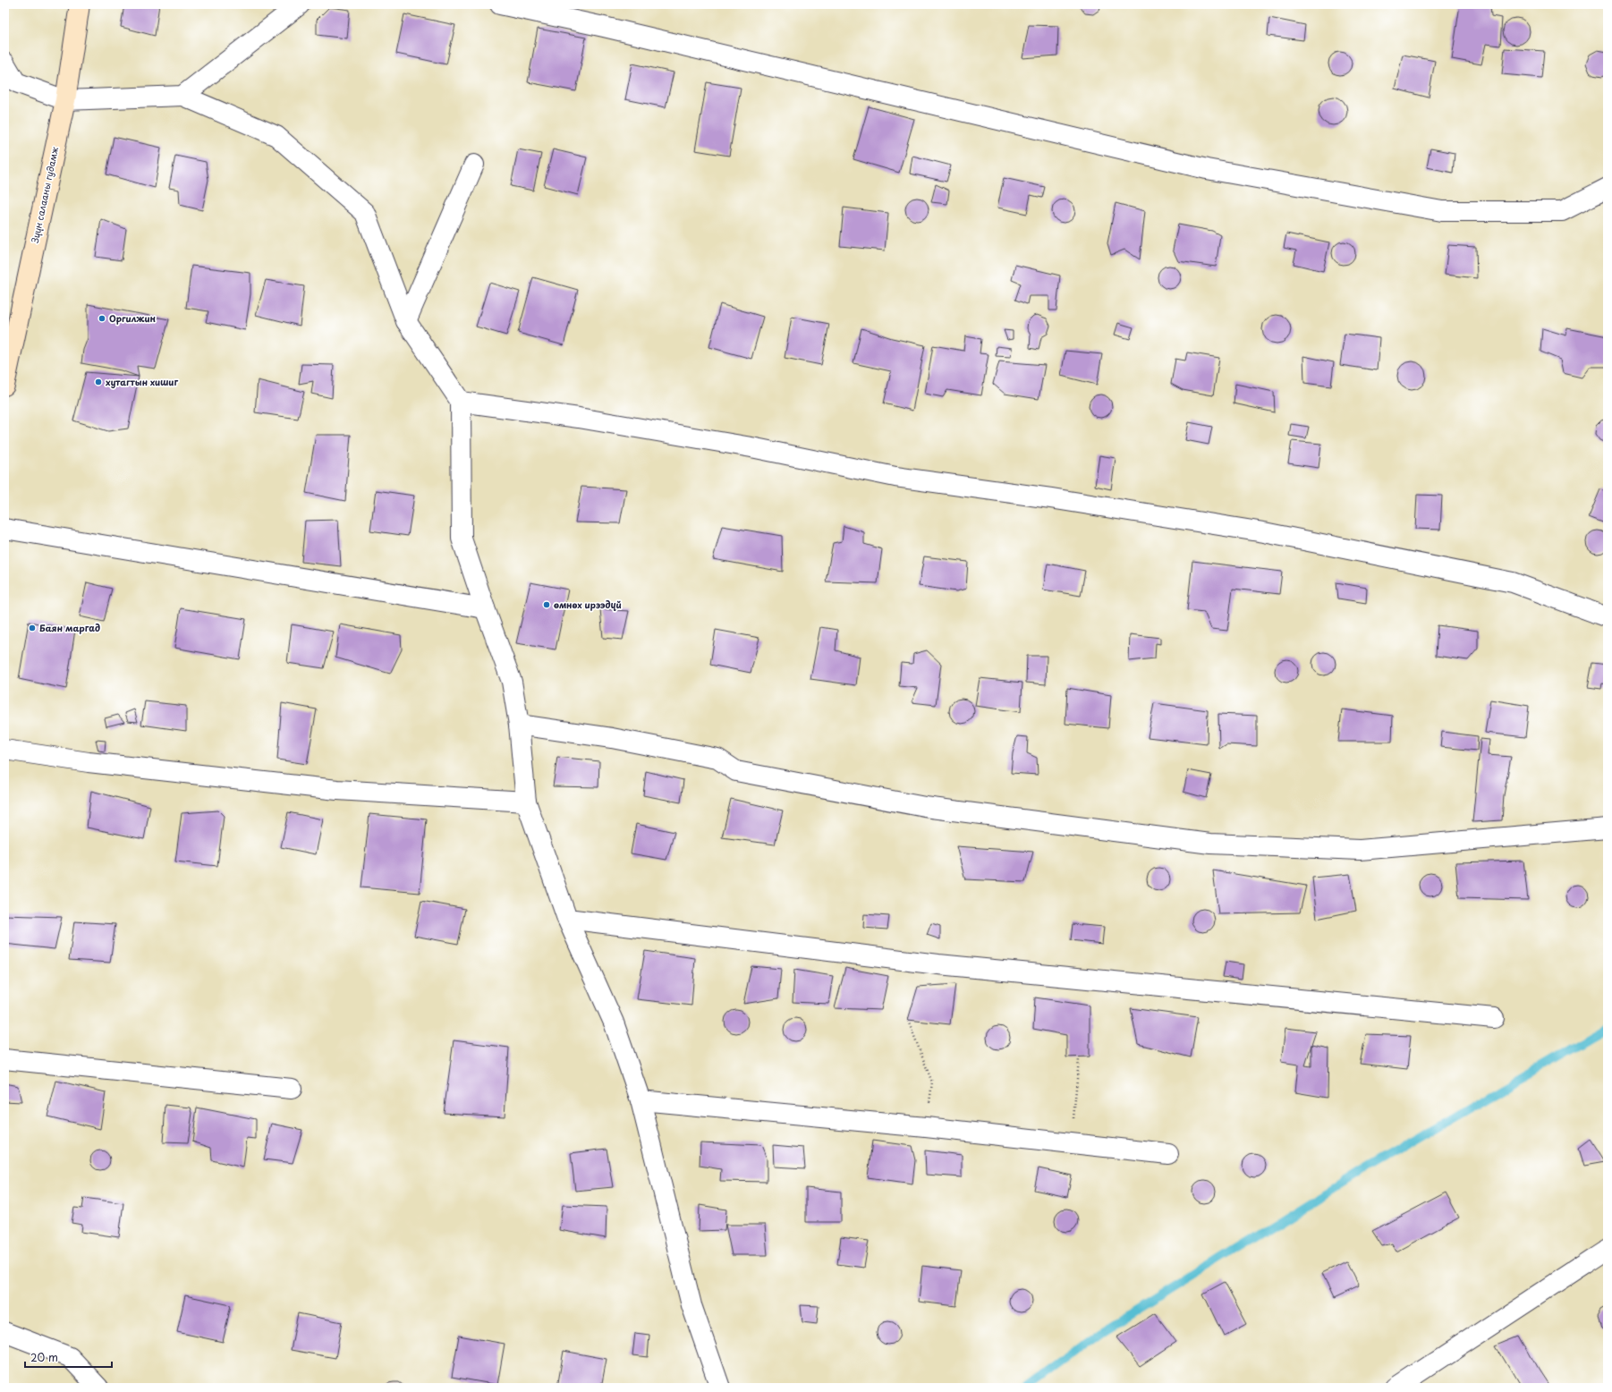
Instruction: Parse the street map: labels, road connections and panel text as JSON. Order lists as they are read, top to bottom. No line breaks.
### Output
{"streets":{"main road":["Зүүн салааны гудамж"]},"places":["Оргилжин","хутагтын хишиг","өмнөх ирээдүй","Баян маргад"],"scale_bar":"20 m"}
